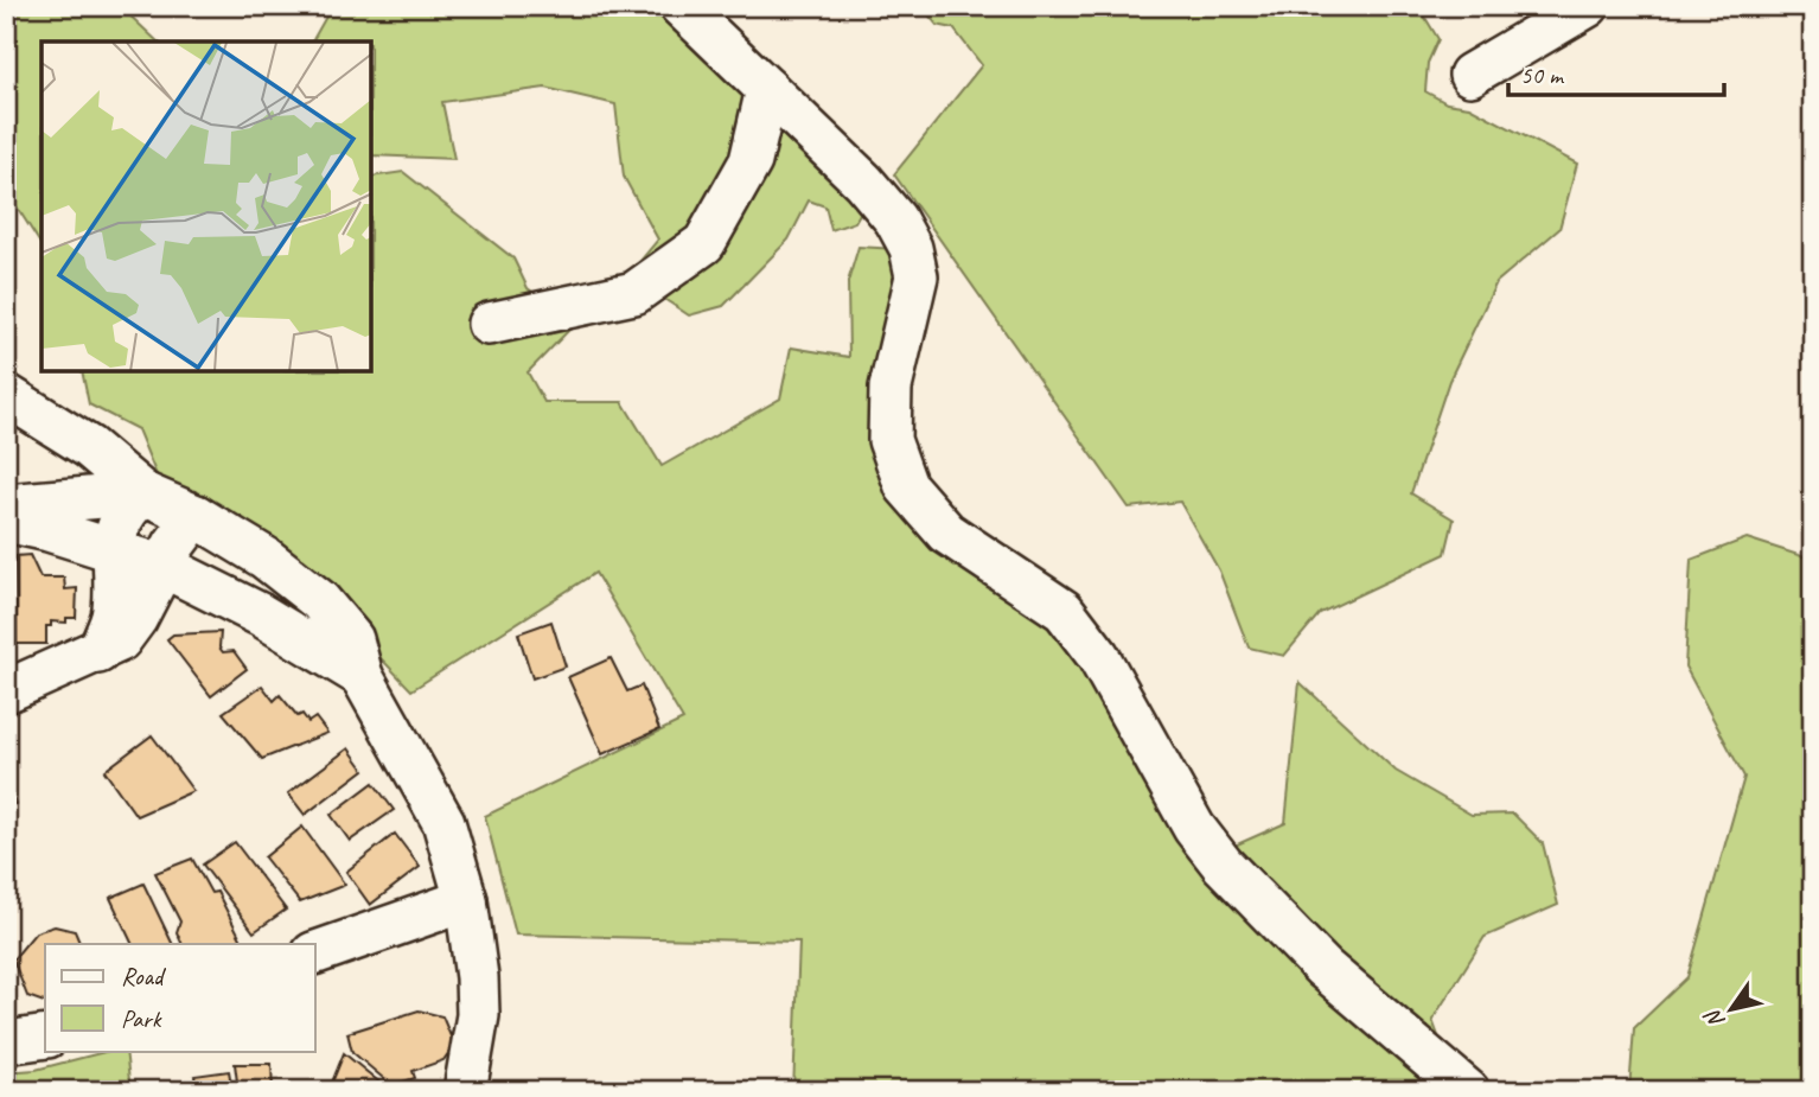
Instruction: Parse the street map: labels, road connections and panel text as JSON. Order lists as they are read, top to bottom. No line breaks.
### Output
{"legend":["Road","Park"],"scale_bar":"50 m","north":"bottom left"}
